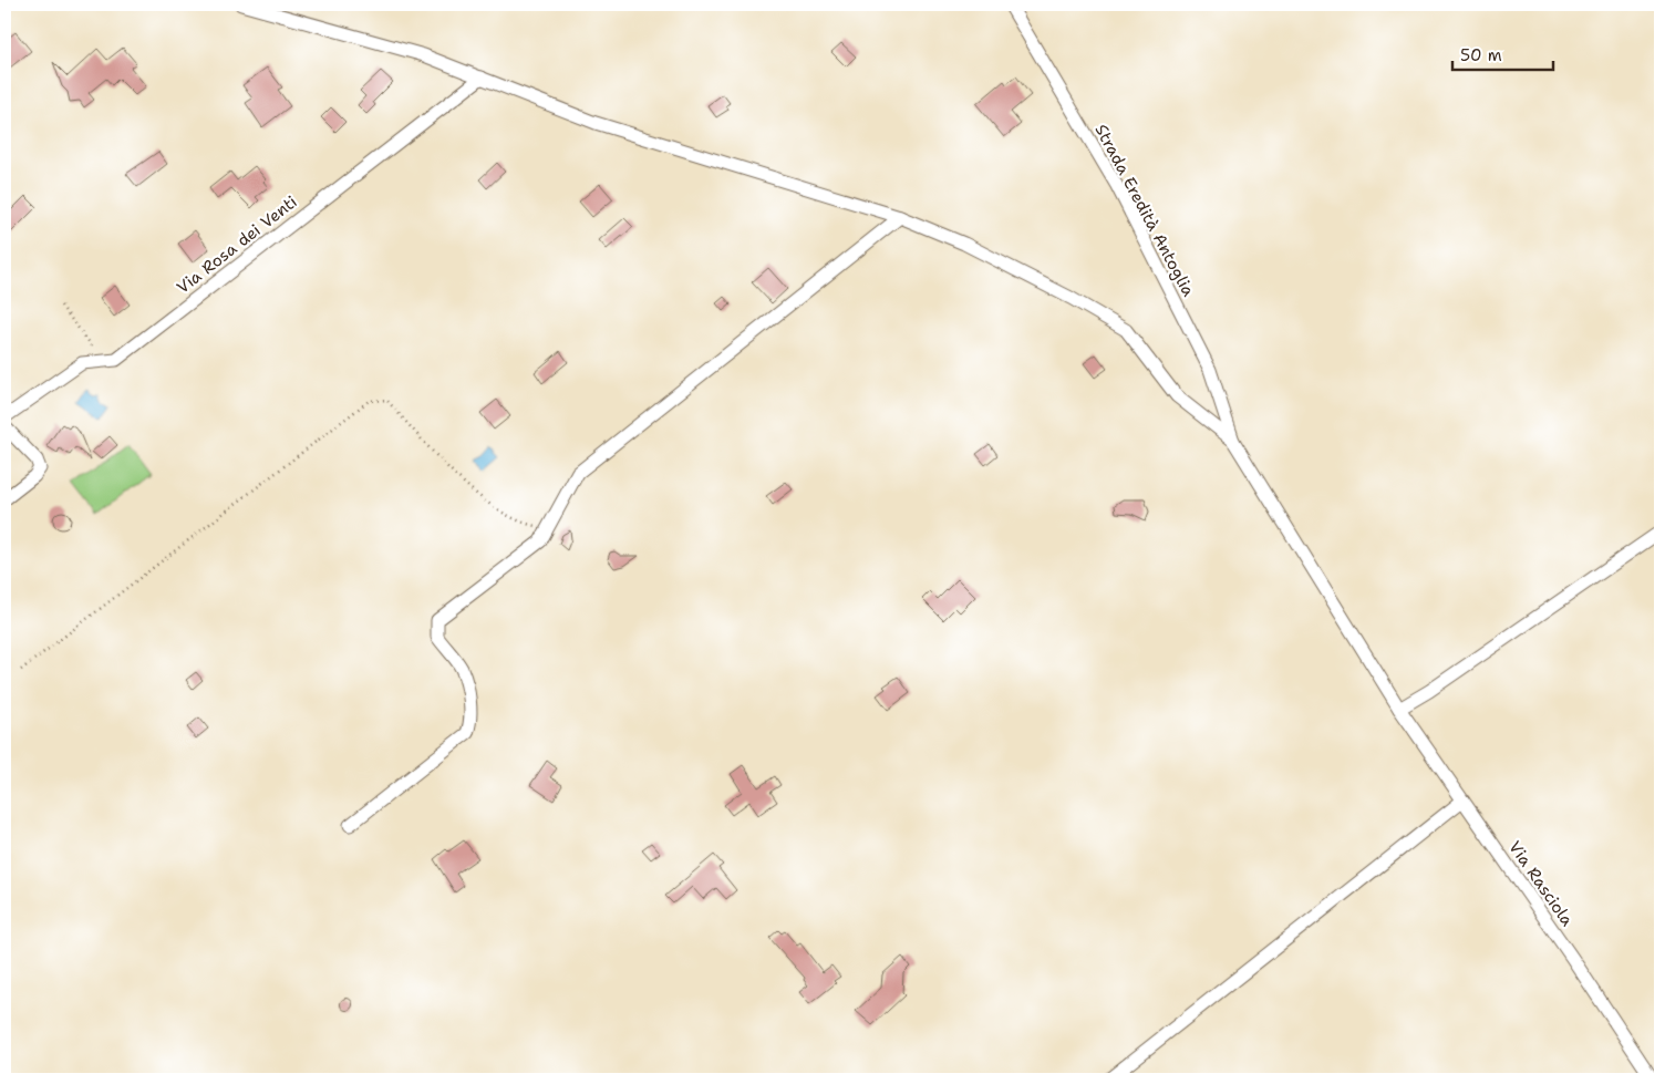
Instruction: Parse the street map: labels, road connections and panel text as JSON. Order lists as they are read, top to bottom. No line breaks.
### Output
{"streets":{"street":["Strada Eredità Antoglia","Via Rosa dei Venti","Via Rasciola"]},"crossings":[["Strada Eredità Antoglia","Via Rasciola"]],"scale_bar":"50 m"}
